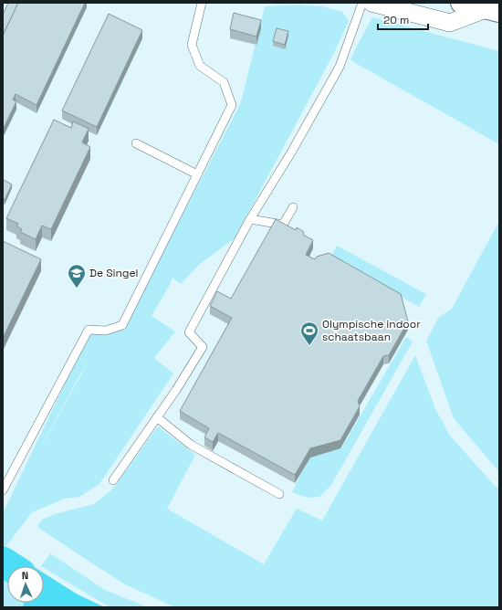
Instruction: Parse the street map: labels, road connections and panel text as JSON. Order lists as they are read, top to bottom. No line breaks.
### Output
{"places":{"school or university":["De Singel"],"sports":["Olympische indoor schaatsbaan"]},"scale_bar":"20 m","north":"top"}
